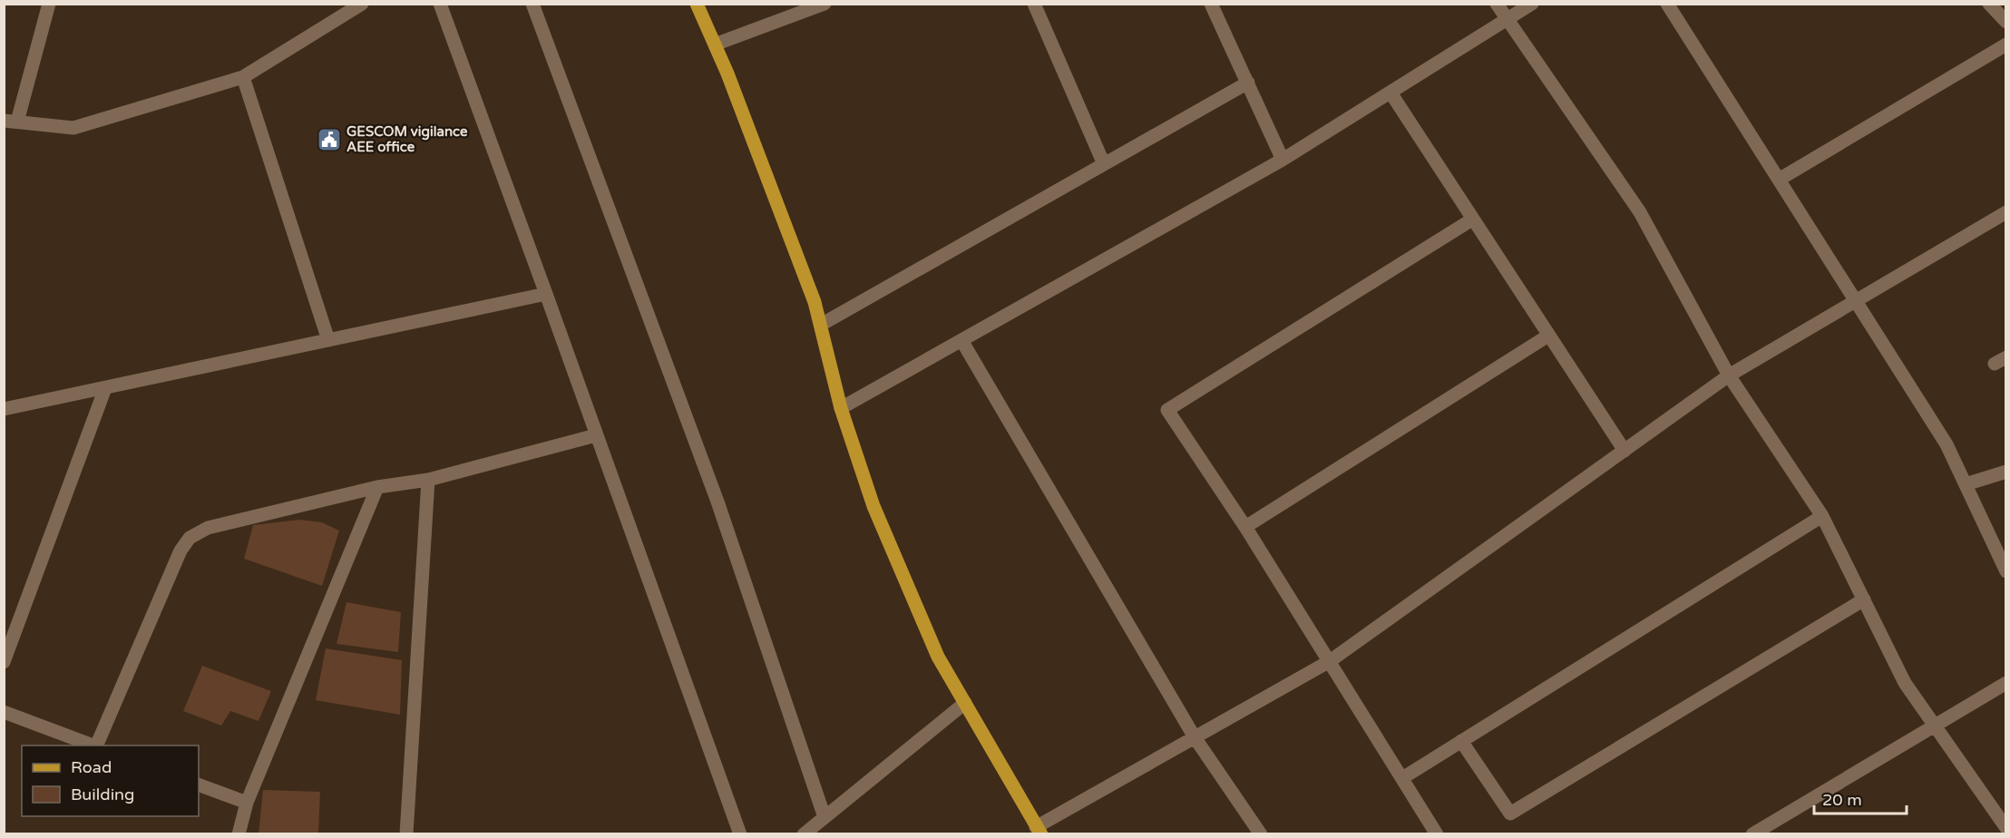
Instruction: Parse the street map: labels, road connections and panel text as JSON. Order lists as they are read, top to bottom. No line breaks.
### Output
{"places":{"public building":["GESCOM vigilance AEE office"]},"legend":["Road","Building"],"scale_bar":"20 m"}
